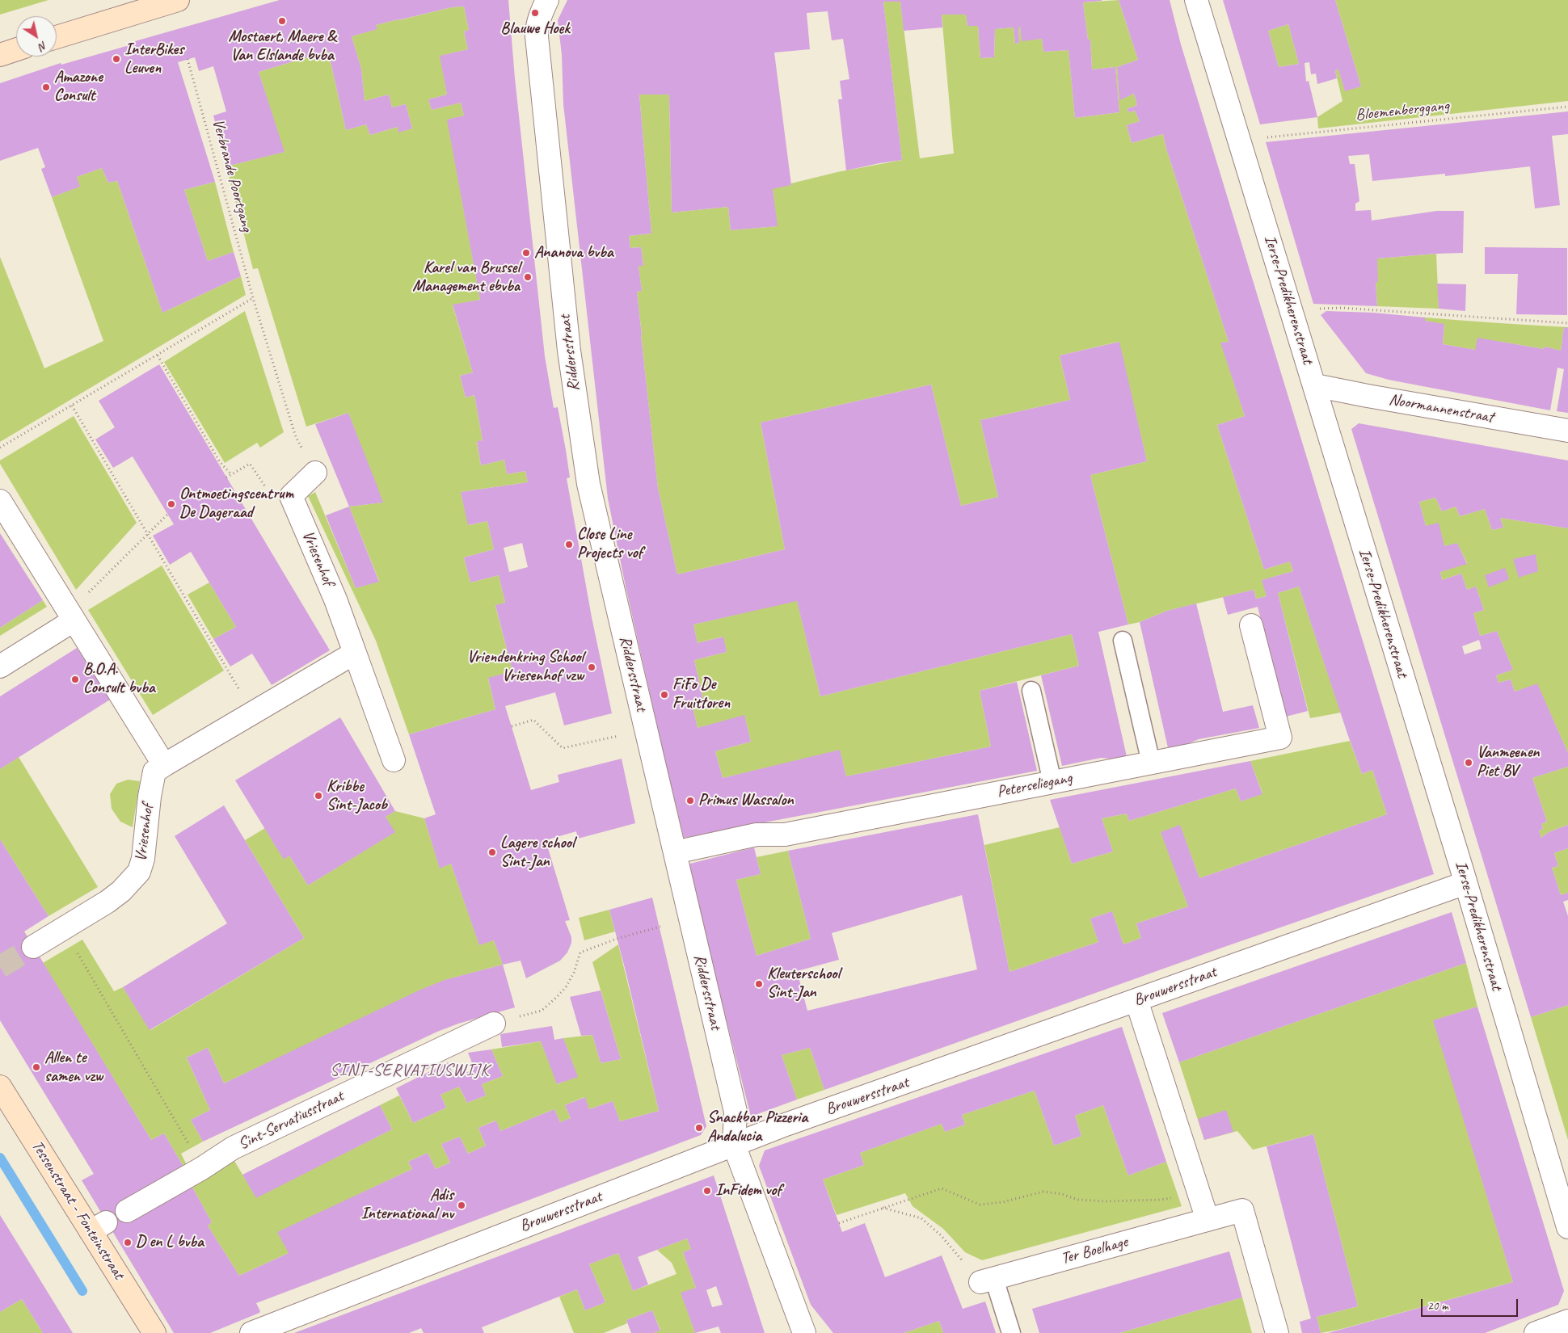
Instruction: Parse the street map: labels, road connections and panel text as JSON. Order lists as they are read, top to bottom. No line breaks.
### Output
{"streets":{"street":["Ierse-Predikherenstraat","Riddersstraat","Noormannenstraat","Vriesenhof","Peterseliegang","Brouwersstraat","Sint-Servatiusstraat","Tessenstraat - Fonteinstraat","Ter Boelhage"],"path":["Bloemenberggang","Verbrande Poortgang"]},"crossings":[["Bloemenberggang","Ierse-Predikherenstraat"],["Ierse-Predikherenstraat","Noormannenstraat"],["Ierse-Predikherenstraat","Brouwersstraat"],["Riddersstraat","Peterseliegang"],["Riddersstraat","Brouwersstraat"]],"districts":["SINT-SERVATIUSWIJK"],"places":["Blauwe Hoek","Mostaert, Maere & Van Elslande bvba","InterBikes Leuven","Amazone Consult","Ananova bvba","Karel van Brussel Management ebvba","Ontmoetingscentrum De Dageraad","Close Line Projects vof","Vriendenkring School Vriesenhof vzw","B.O.A. Consult bvba","FiFo De Fruittoren","Vanmeenen Piet BV","Kribbe Sint-Jacob","Primus Wassalon","Lagere school Sint-Jan","Kleuterschool Sint-Jan","Allen te samen vzw","Snackbar Pizzeria Andalucia","InFidem vof","Adis International nv","D en L bvba"],"scale_bar":"20 m","north":"bottom right"}
